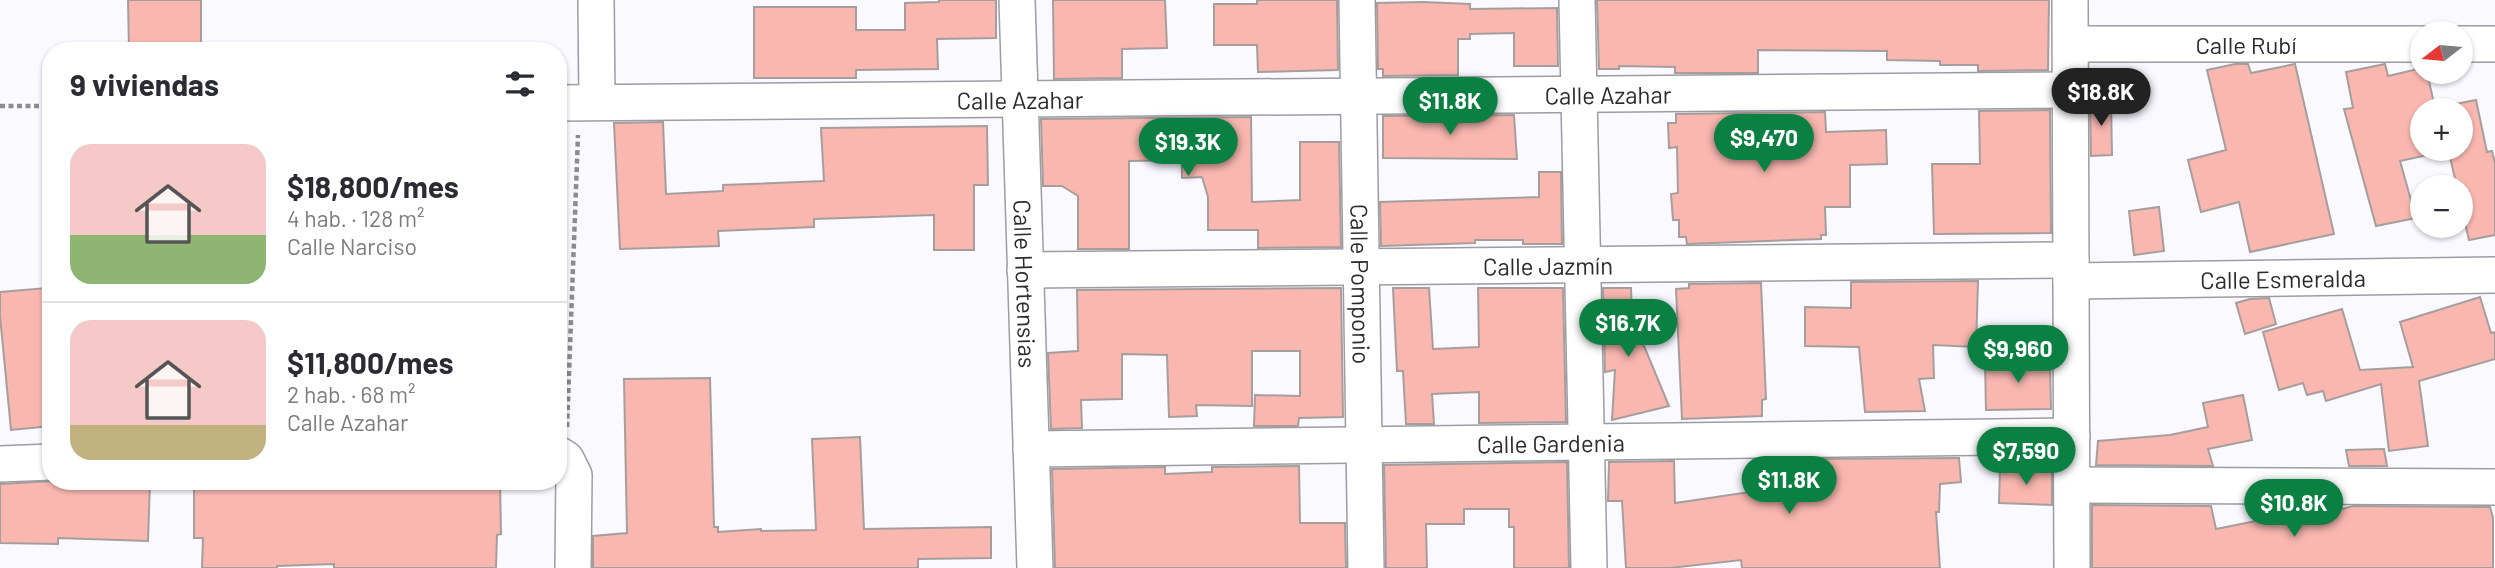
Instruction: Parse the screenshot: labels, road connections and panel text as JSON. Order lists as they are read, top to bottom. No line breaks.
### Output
{"streets":{"street":["Calle Rubí","Calle Azahar","Calle Jazmín","Calle Esmeralda","Calle Hortensias","Calle Pomponio","Calle Gardenia"]},"crossings":[["Calle Azahar","Calle Hortensias"],["Calle Azahar","Calle Pomponio"],["Calle Jazmín","Calle Esmeralda"],["Calle Jazmín","Calle Hortensias"],["Calle Jazmín","Calle Pomponio"],["Calle Hortensias","Calle Gardenia"],["Calle Pomponio","Calle Gardenia"]],"north":"left","page":{"map_buttons":["+","−"],"heading":"9 viviendas","price":["$18.8K","$11.8K","$9,470","$19.3K","$16.7K","$9,960","$7,590","$11.8K","$10.8K"],"list":[{"name":"$18,800/mes","note":"4 hab. · 128 m² · Calle Narciso"},{"name":"$11,800/mes","note":"2 hab. · 68 m² · Calle Azahar"}]}}
